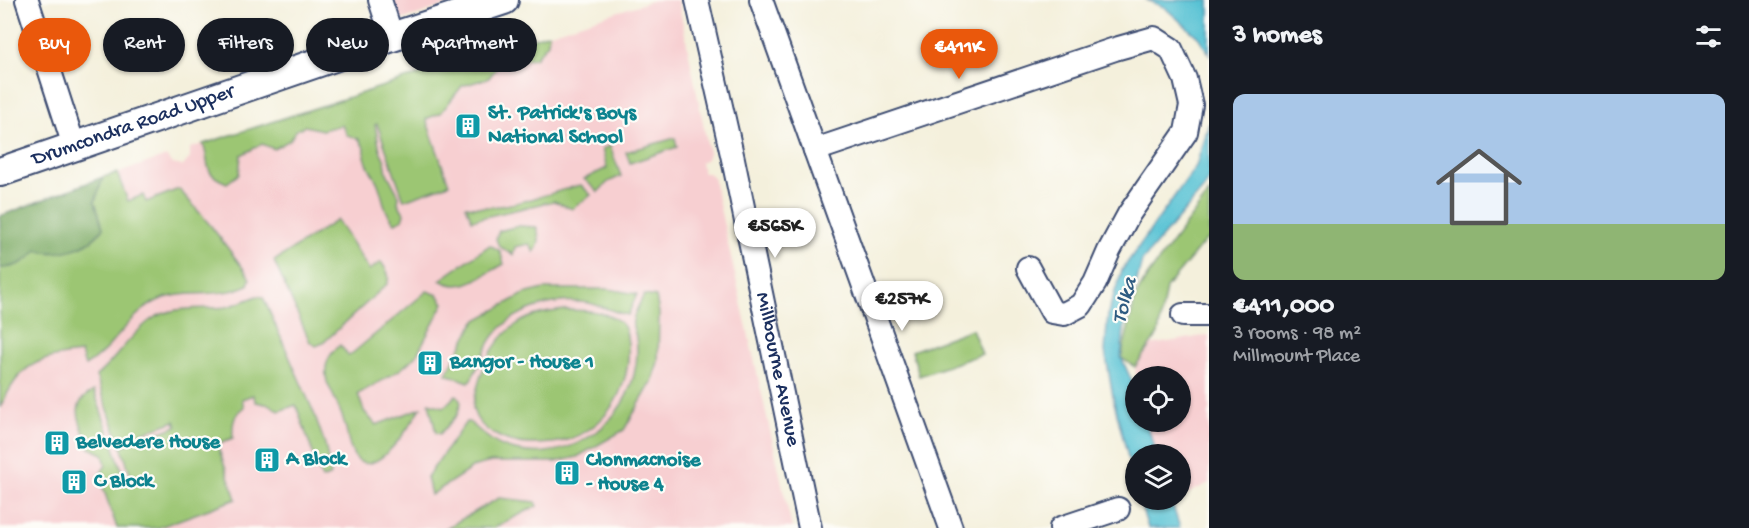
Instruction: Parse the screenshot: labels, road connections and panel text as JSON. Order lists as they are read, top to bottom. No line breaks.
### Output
{"streets":{"main road":["Drumcondra Road Upper"],"street":["Millbourne Avenue"]},"water":["Tolka"],"places":{"building":["St. Patrick's Boys National School","Bangor - House 1","Belvedere House","A Block","Clonmacnoise - House 4","C Block"]},"page":{"heading":"3 homes","chip":["Buy","Rent","Filters","New","Apartment"],"price":["€411K","€565K","€257K"],"list":[{"name":"€411,000","note":"3 rooms · 98 m² · Millmount Place"}]}}
